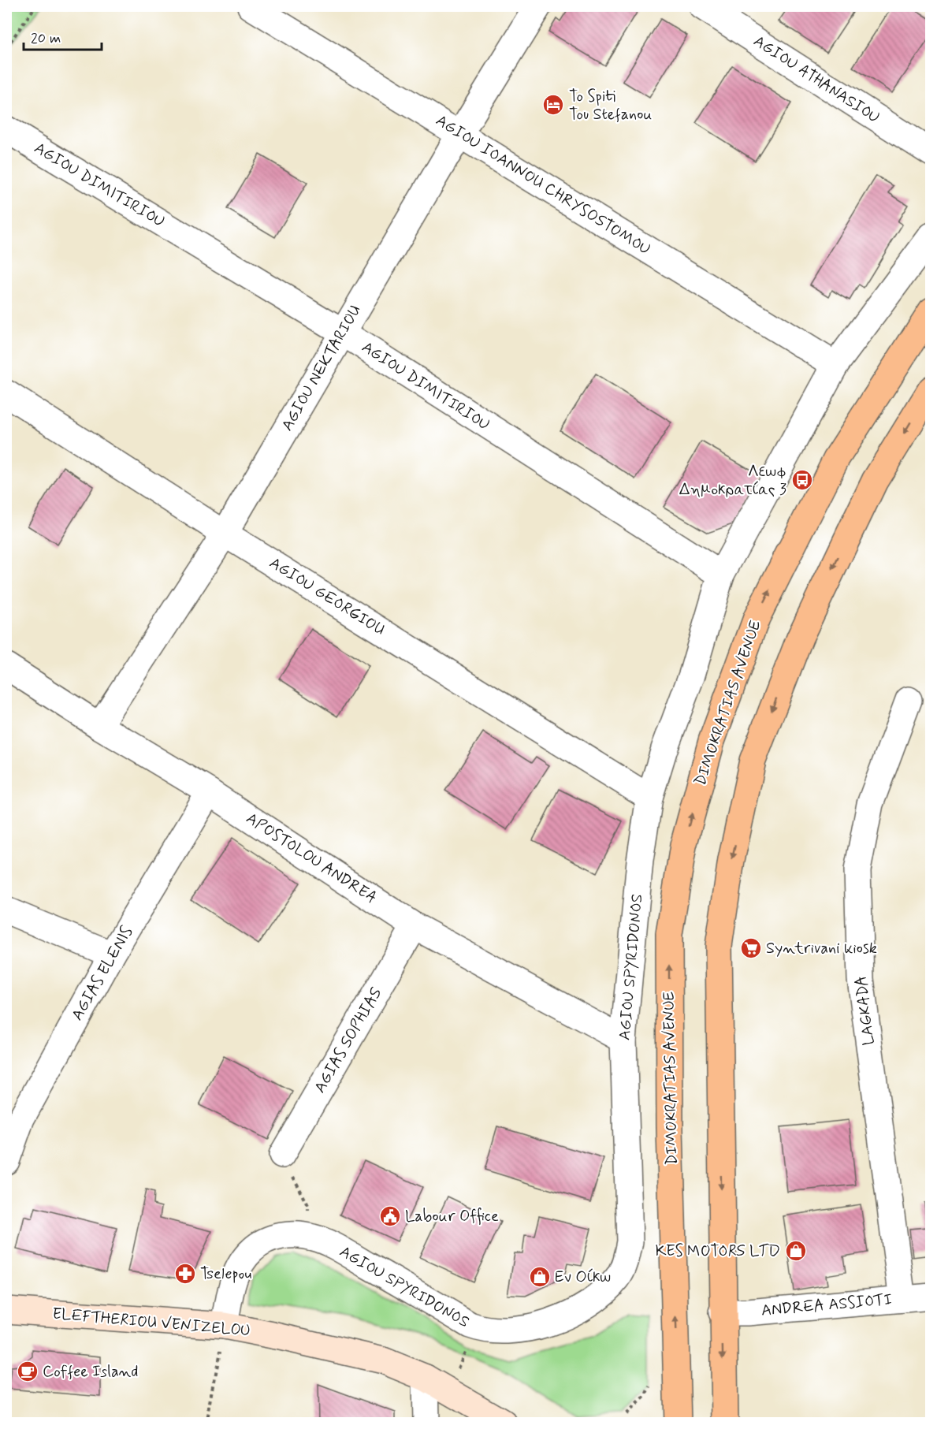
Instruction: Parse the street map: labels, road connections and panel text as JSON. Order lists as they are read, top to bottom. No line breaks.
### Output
{"streets":{"highway":["DIMOKRATIAS AVENUE"],"main road":["ELEFTHERIOU VENIZELOU"],"street":["AGIOU ATHANASIOU","AGIOU DIMITIRIOU","AGIOU IOANNOU CHRYSOSTOMOU","AGIOU NEKTARIOU","AGIOU GEORGIOU","APOSTOLOU ANDREA","AGIOU SPYRIDONOS","AGIAS ELENIS","LAGKADA","AGIAS SOPHIAS","ANDREA ASSIOTI"]},"crossings":[["AGIOU DIMITIRIOU","AGIOU NEKTARIOU"],["AGIOU DIMITIRIOU","AGIOU SPYRIDONOS"],["AGIOU IOANNOU CHRYSOSTOMOU","AGIOU NEKTARIOU"],["AGIOU IOANNOU CHRYSOSTOMOU","AGIOU SPYRIDONOS"],["AGIOU NEKTARIOU","AGIOU GEORGIOU"],["AGIOU NEKTARIOU","APOSTOLOU ANDREA"],["AGIOU GEORGIOU","AGIOU SPYRIDONOS"],["APOSTOLOU ANDREA","AGIOU SPYRIDONOS"],["APOSTOLOU ANDREA","AGIAS ELENIS"],["APOSTOLOU ANDREA","AGIAS SOPHIAS"],["AGIOU SPYRIDONOS","ELEFTHERIOU VENIZELOU"],["LAGKADA","ANDREA ASSIOTI"]],"places":{"hotel":["To Spiti Tou Stefanou"],"bus stop":["Λεωφ Δημοκρατίας 3"],"supermarket":["Syntrivani kiosk"],"public building":["Labour Office"],"shop":["KES MOTORS LTD","Εν Οίκω"],"pharmacy":["Tselepou"],"cafe":["Coffee Island"]},"scale_bar":"20 m"}
